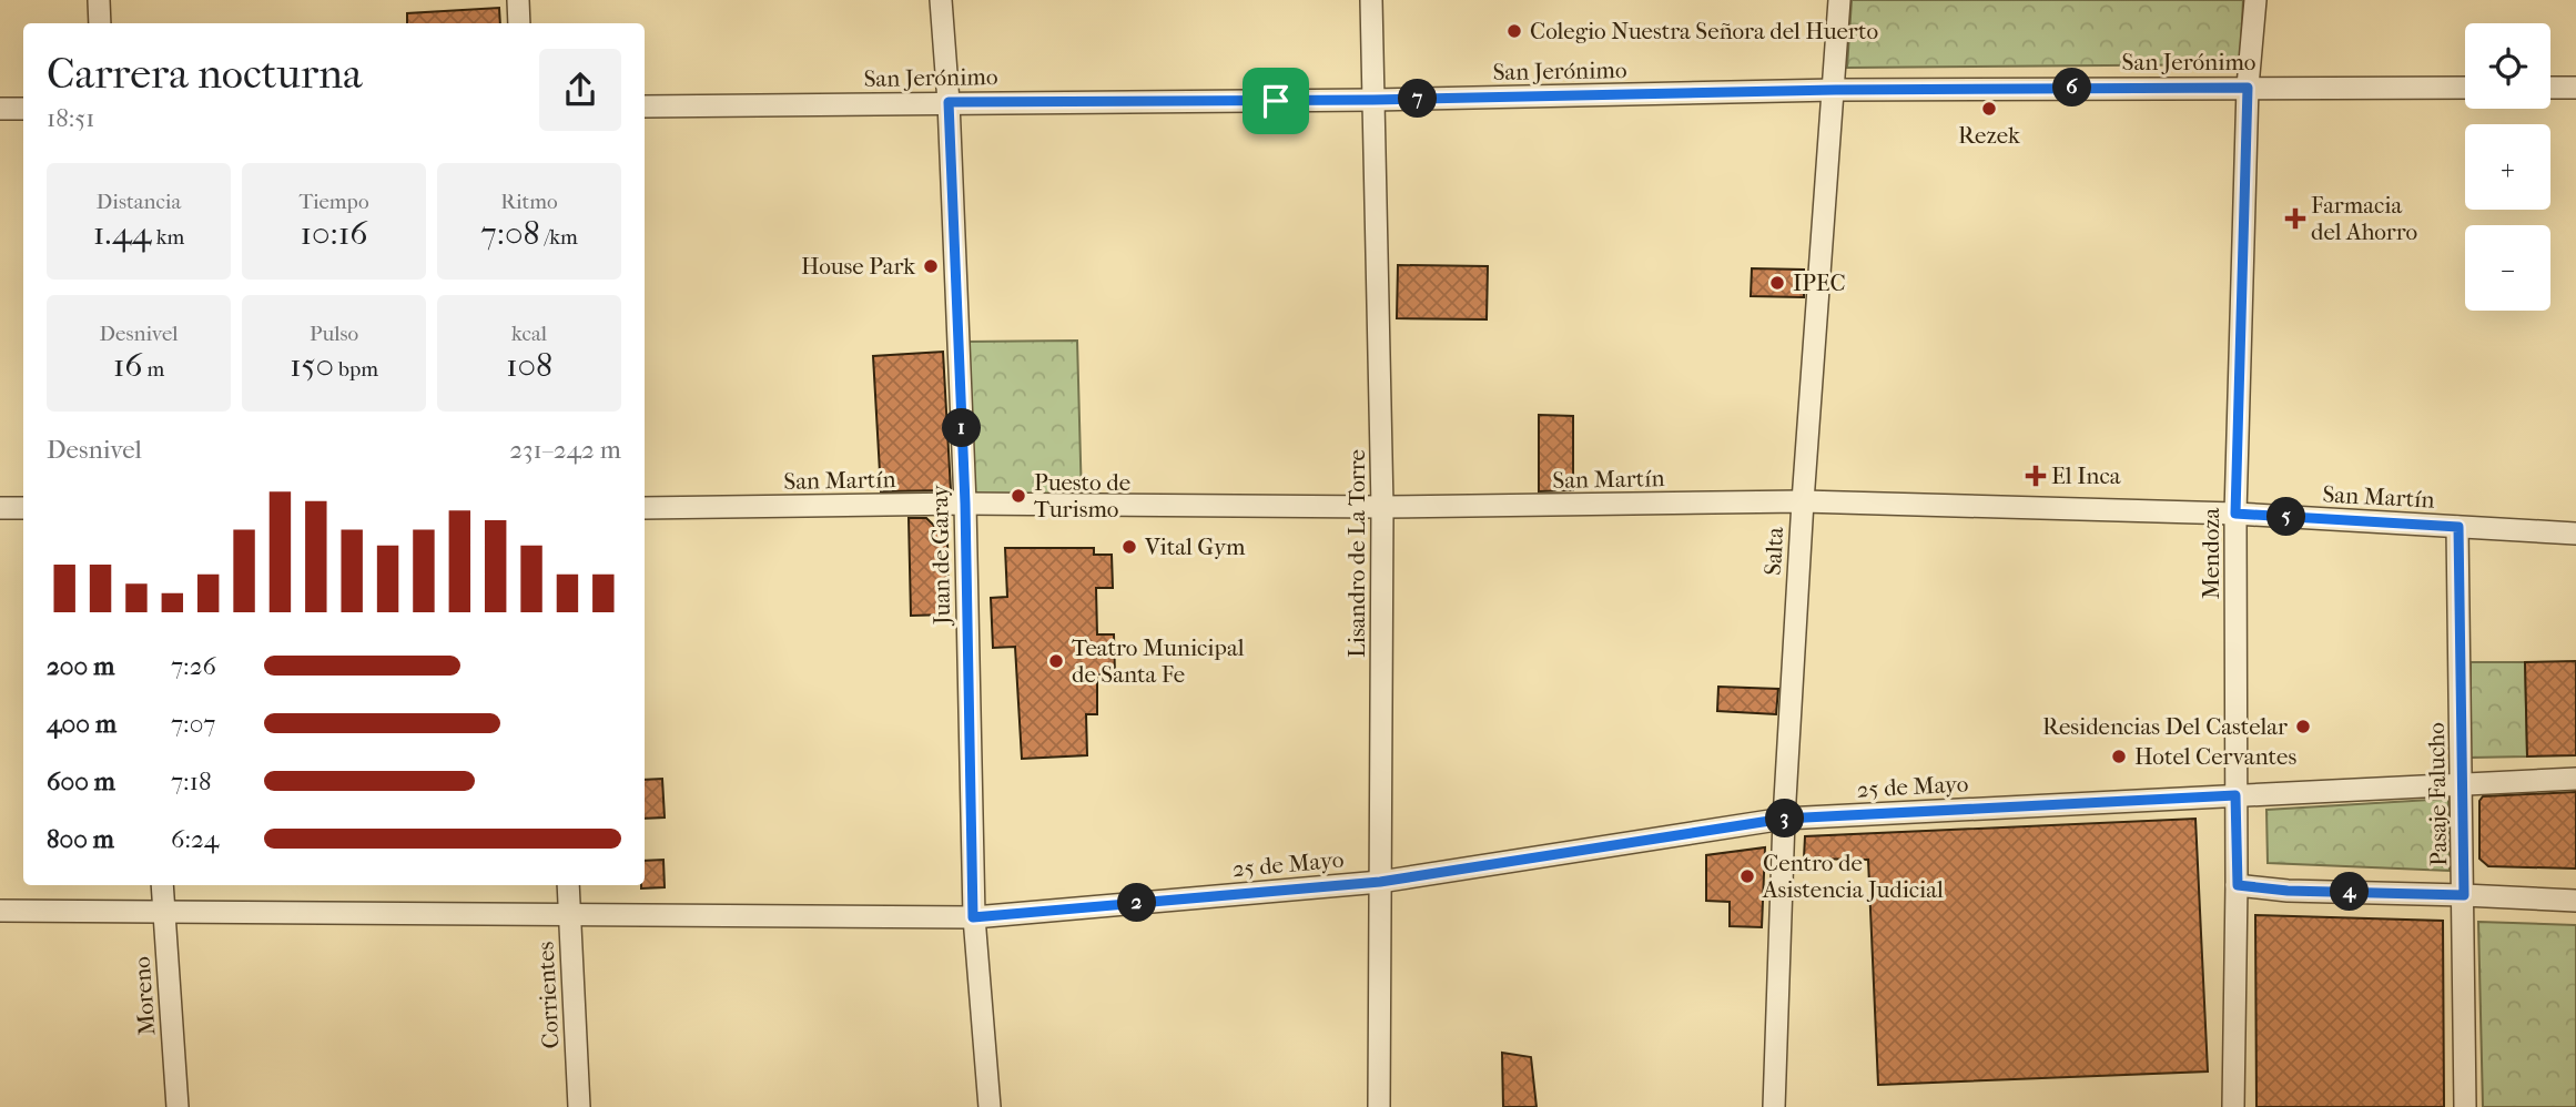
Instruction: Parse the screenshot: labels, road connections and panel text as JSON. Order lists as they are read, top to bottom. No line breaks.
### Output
{"streets":{"street":["San Jerónimo","San Martín","Salta","Lisandro de La Torre","Mendoza","Juan de Garay","25 de Mayo","Pasaje Falucho","Corrientes","Moreno"]},"crossings":[["San Jerónimo","Salta"],["San Jerónimo","Lisandro de La Torre"],["San Jerónimo","Mendoza"],["San Jerónimo","Juan de Garay"],["San Martín","Salta"],["San Martín","Lisandro de La Torre"],["San Martín","Mendoza"],["San Martín","Juan de Garay"],["San Martín","Pasaje Falucho"],["Salta","25 de Mayo"],["Lisandro de La Torre","25 de Mayo"],["Mendoza","25 de Mayo"],["Juan de Garay","25 de Mayo"],["25 de Mayo","Pasaje Falucho"],["25 de Mayo","Corrientes"],["25 de Mayo","Moreno"]],"places":{"other":["Colegio Nuestra Señora del Huerto","Rezek","House Park","IPEC","Puesto de Turismo","Vital Gym","Teatro Municipal de Santa Fe","Residencias Del Castelar","Hotel Cervantes","Centro de Asistencia Judicial"],"health":["Farmacia del Ahorro","El Inca"]},"page":{"map_buttons":["+","−"],"heading":["Carrera nocturna","18:51"],"pins":["6","7","1","5","3","4","2"],"stats":[["Distancia","1.44 km"],["Tiempo","10:16"],["Ritmo","7:08 /km"],["Desnivel","16 m"],["Pulso","150 bpm"],["kcal","108"]],"chart":["Desnivel","231–242 m"],"list":[{"name":"200 m","note":"7:26"},{"name":"400 m","note":"7:07"},{"name":"600 m","note":"7:18"},{"name":"800 m","note":"6:24"}]}}
